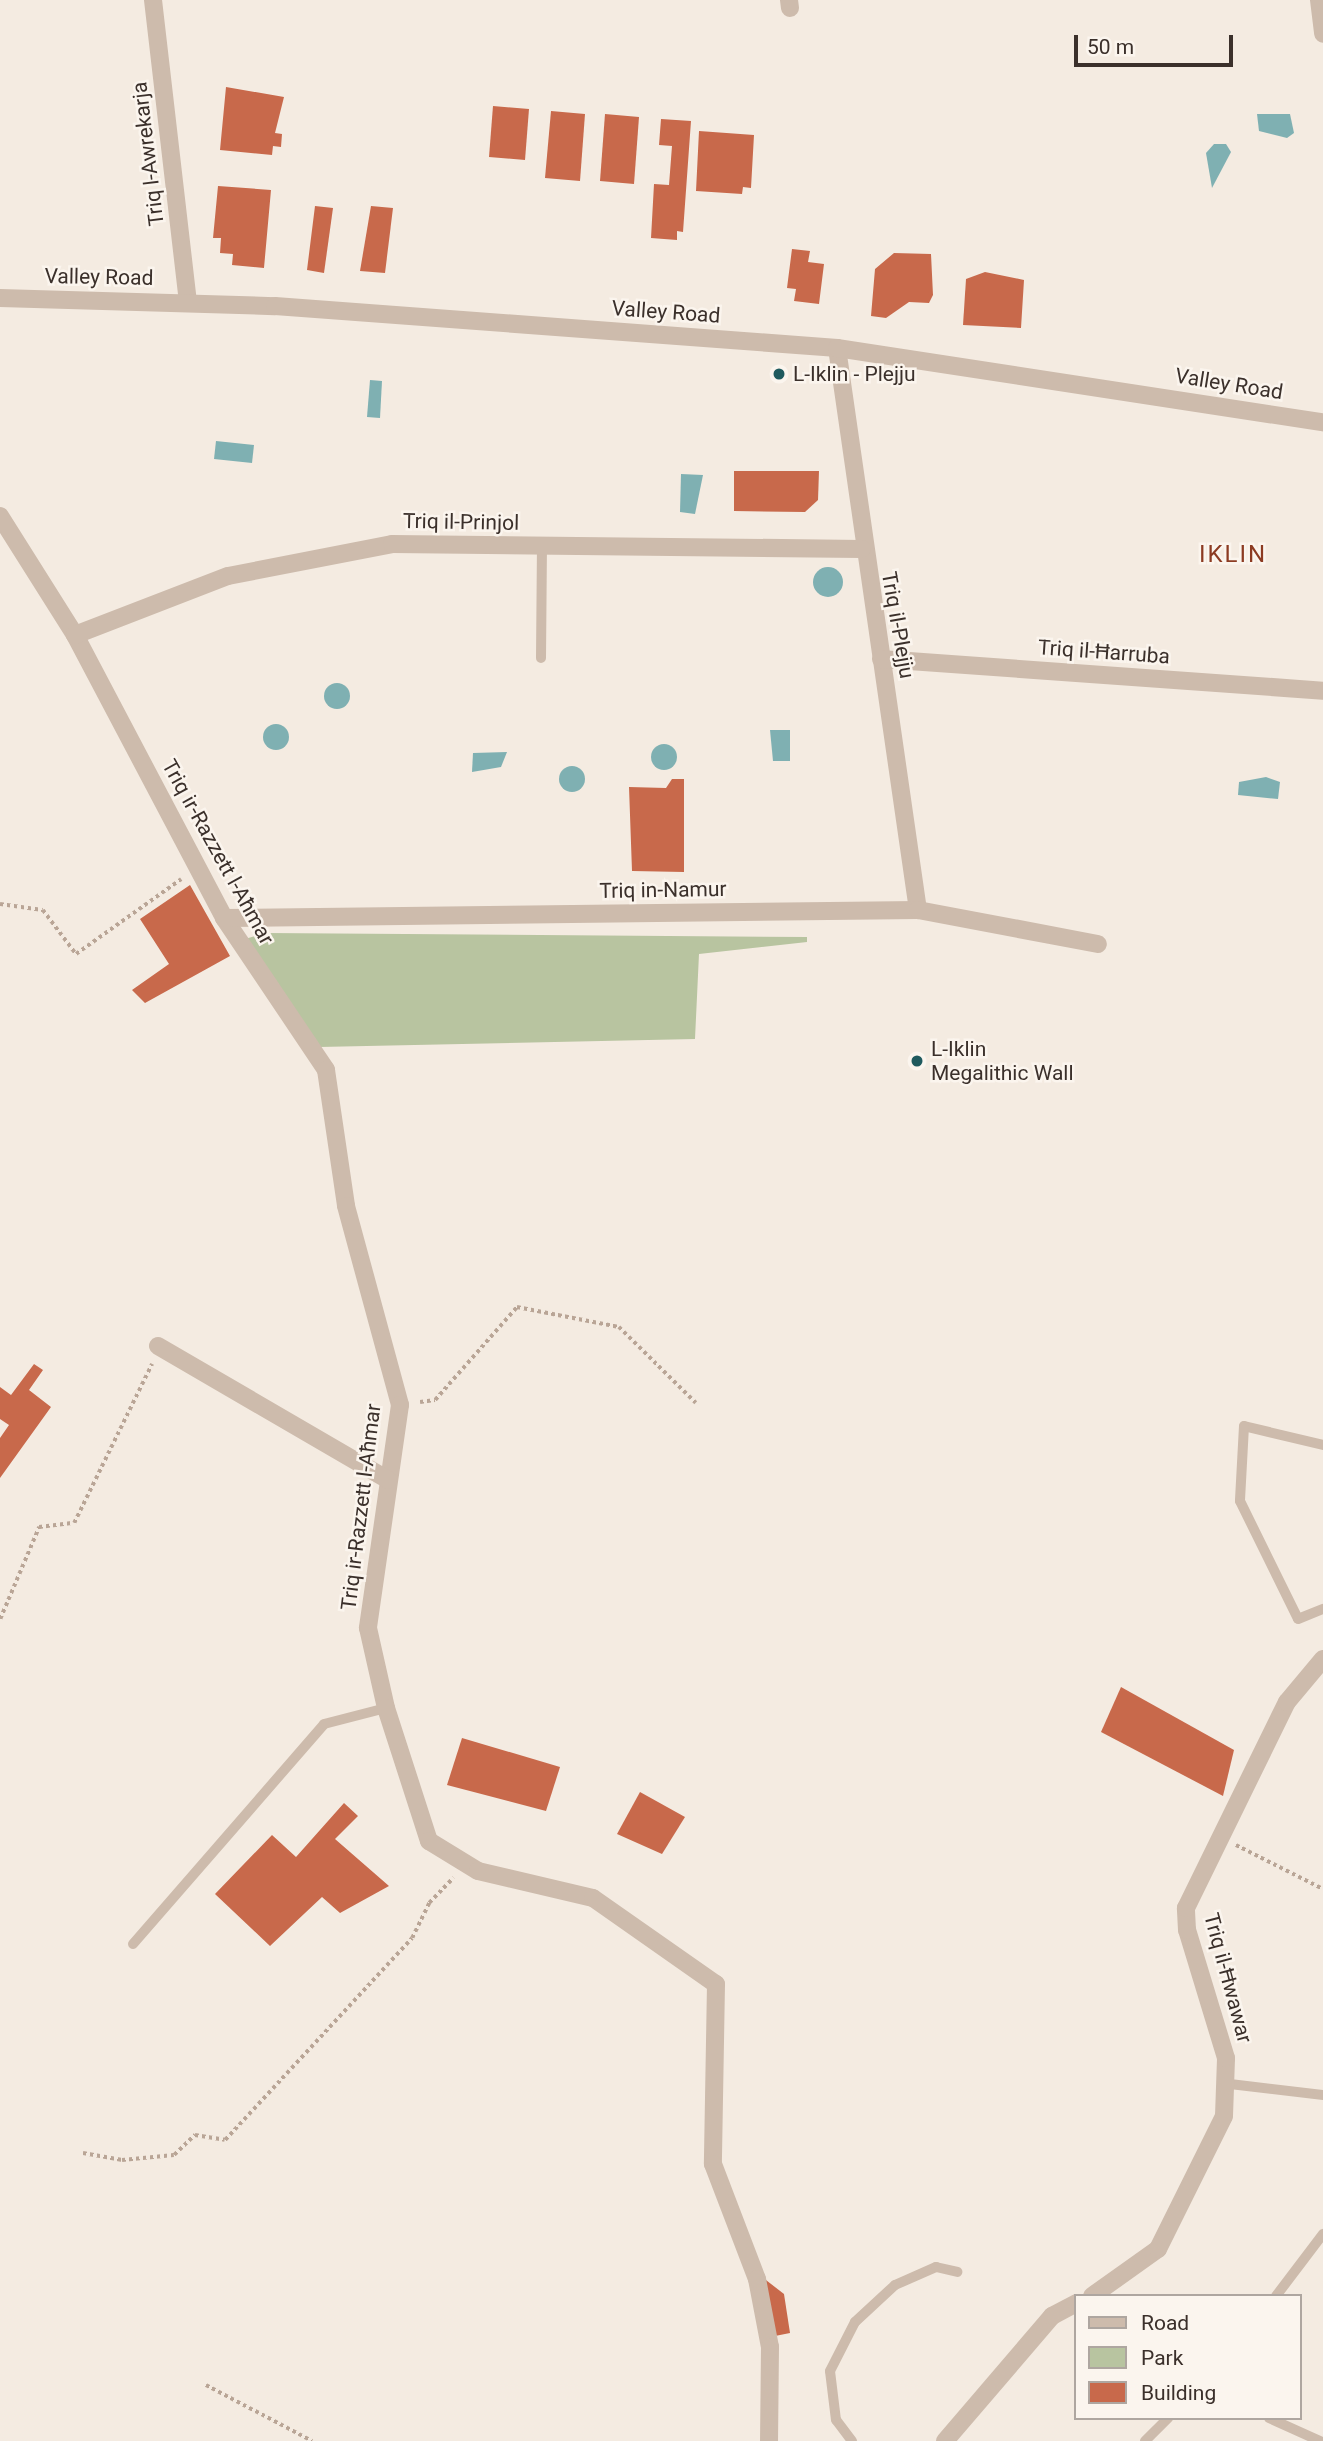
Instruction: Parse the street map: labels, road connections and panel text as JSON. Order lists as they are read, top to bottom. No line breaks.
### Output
{"streets":{"street":["Triq l-Awrekarja","Valley Road","Triq il-Prinjol","Triq il-Plejju","Triq il-Ħarruba","Triq ir-Razzett l-Aħmar","Triq in-Namur","Triq il-Ħwawar"]},"crossings":[["Triq l-Awrekarja","Valley Road"],["Valley Road","Triq il-Plejju"],["Triq il-Prinjol","Triq il-Plejju"],["Triq il-Prinjol","Triq ir-Razzett l-Aħmar"],["Triq il-Plejju","Triq il-Ħarruba"],["Triq il-Plejju","Triq in-Namur"],["Triq ir-Razzett l-Aħmar","Triq in-Namur"]],"districts":["IKLIN"],"places":["L-Iklin - Plejju","L-Iklin Megalithic Wall"],"legend":["Road","Park","Building"],"scale_bar":"50 m"}
